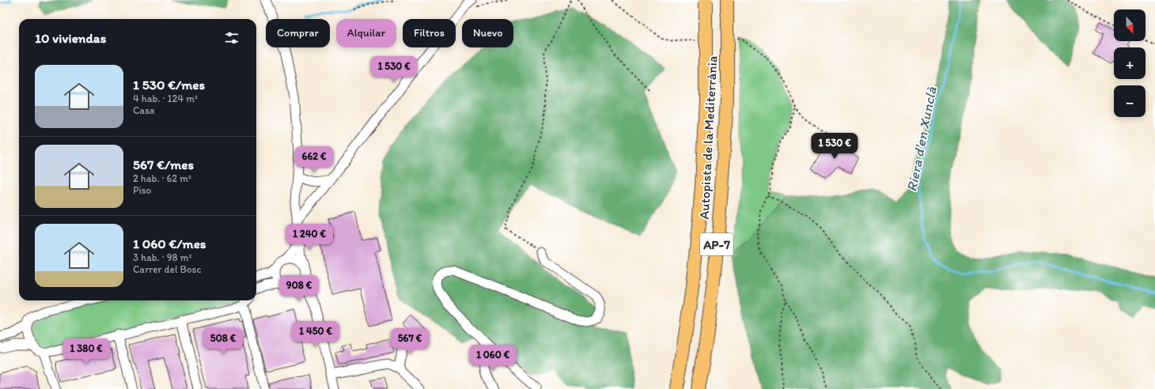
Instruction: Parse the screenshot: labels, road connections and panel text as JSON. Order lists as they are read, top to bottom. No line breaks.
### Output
{"streets":{"highway":["Autopista de la Mediterrània","AP-7"]},"water":["Riera d'en Xunclà"],"north":"bottom","page":{"map_buttons":["+","−"],"chip":["Comprar","Alquilar","Filtros","Nuevo"],"heading":"10 viviendas","price":["1 530 €","1 530 €","662 €","1 240 €","908 €","1 450 €","508 €","567 €","1 380 €","1 060 €"],"list":[{"name":"1 530 €/mes","note":"4 hab. · 124 m² · Casa"},{"name":"567 €/mes","note":"2 hab. · 62 m² · Piso"},{"name":"1 060 €/mes","note":"3 hab. · 98 m² · Carrer del Bosc"}]}}
